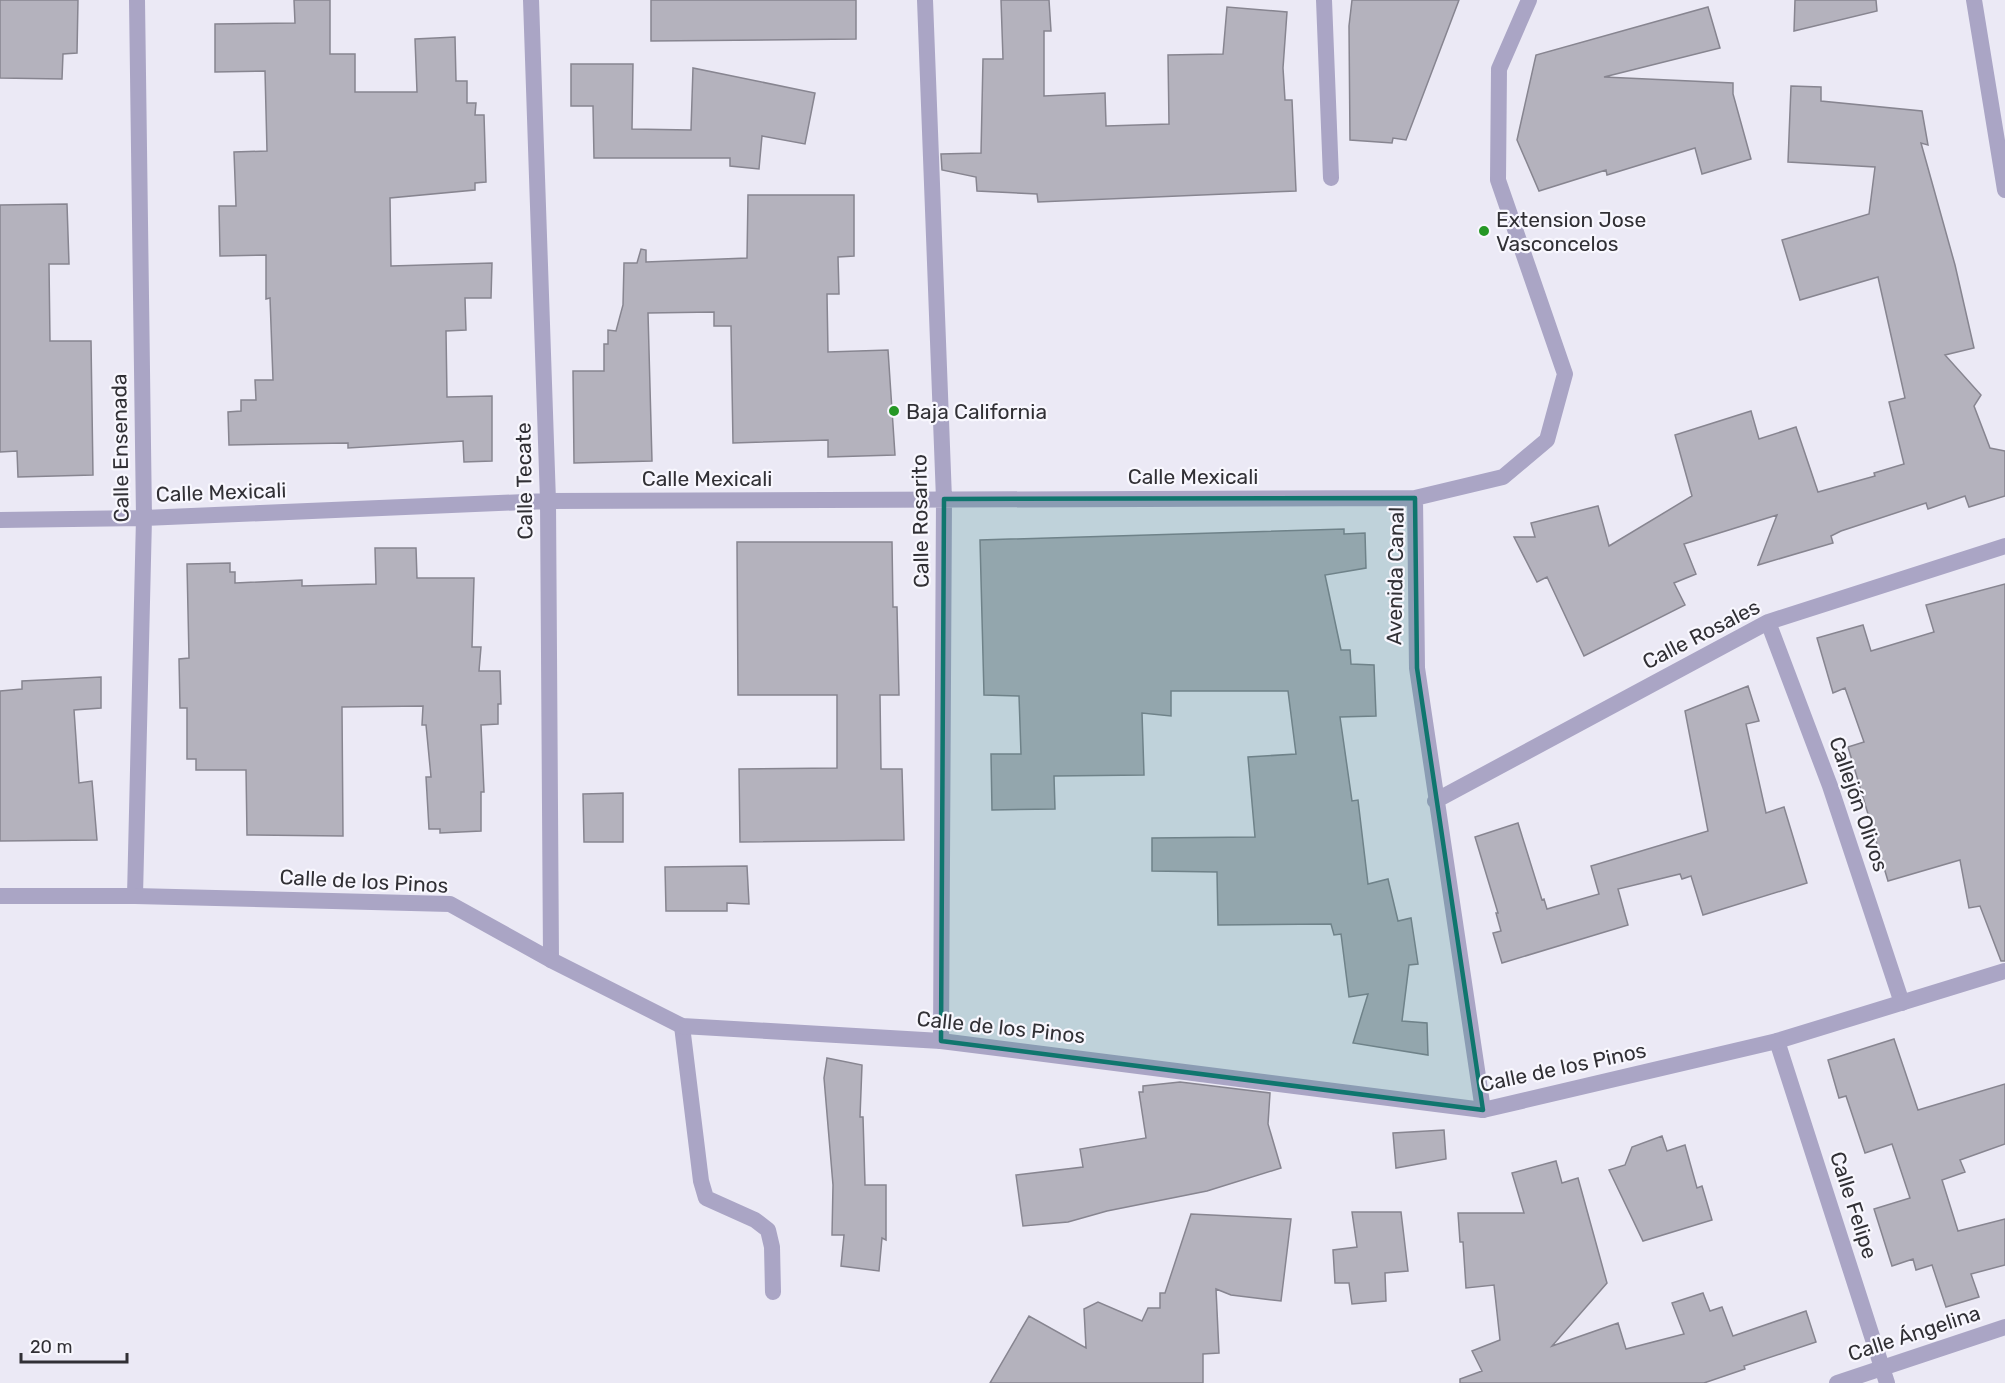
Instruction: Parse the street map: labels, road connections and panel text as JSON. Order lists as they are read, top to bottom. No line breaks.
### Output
{"streets":{"street":["Calle Ensenada","Calle Mexicali","Calle Tecate","Calle Rosarito","Avenida Canal","Calle Rosales","Callejón Olivos","Calle de los Pinos","Calle Felipe","Calle Ángelina"]},"crossings":[["Calle Ensenada","Calle Mexicali"],["Calle Ensenada","Calle de los Pinos"],["Calle Mexicali","Calle Tecate"],["Calle Mexicali","Calle Rosarito"],["Calle Mexicali","Avenida Canal"],["Calle Tecate","Calle de los Pinos"],["Calle Rosarito","Calle de los Pinos"],["Avenida Canal","Calle Rosales"],["Avenida Canal","Calle de los Pinos"],["Calle Rosales","Callejón Olivos"],["Callejón Olivos","Calle de los Pinos"],["Calle de los Pinos","Calle Felipe"],["Calle Felipe","Calle Ángelina"]],"places":["Extension Jose Vasconcelos","Baja California"],"scale_bar":"20 m"}
